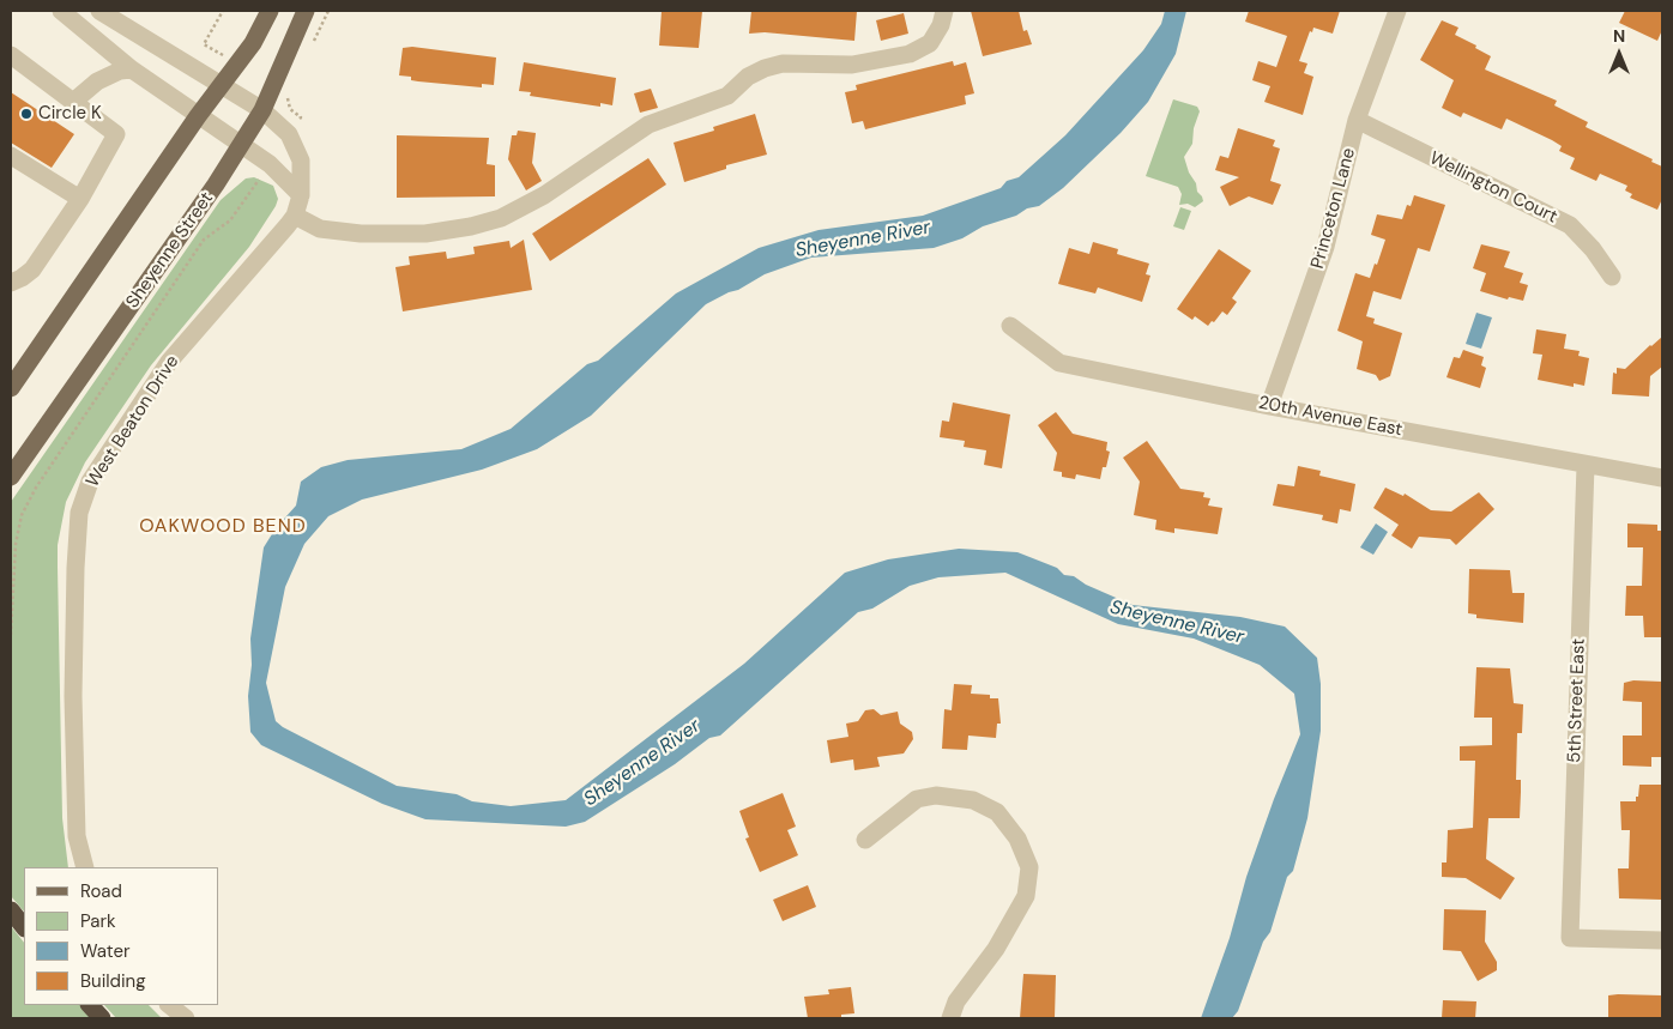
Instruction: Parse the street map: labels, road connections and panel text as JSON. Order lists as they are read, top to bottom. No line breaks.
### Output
{"streets":{"main road":["Sheyenne Street"],"street":["Wellington Court","Princeton Lane","20th Avenue East","West Beaton Drive","5th Street East"]},"crossings":[["Wellington Court","Princeton Lane"],["Princeton Lane","20th Avenue East"],["Sheyenne Street","West Beaton Drive"],["20th Avenue East","5th Street East"]],"districts":["OAKWOOD BEND"],"water":["Sheyenne River"],"places":["Circle K"],"legend":["Road","Park","Water","Building"],"north":"top"}
